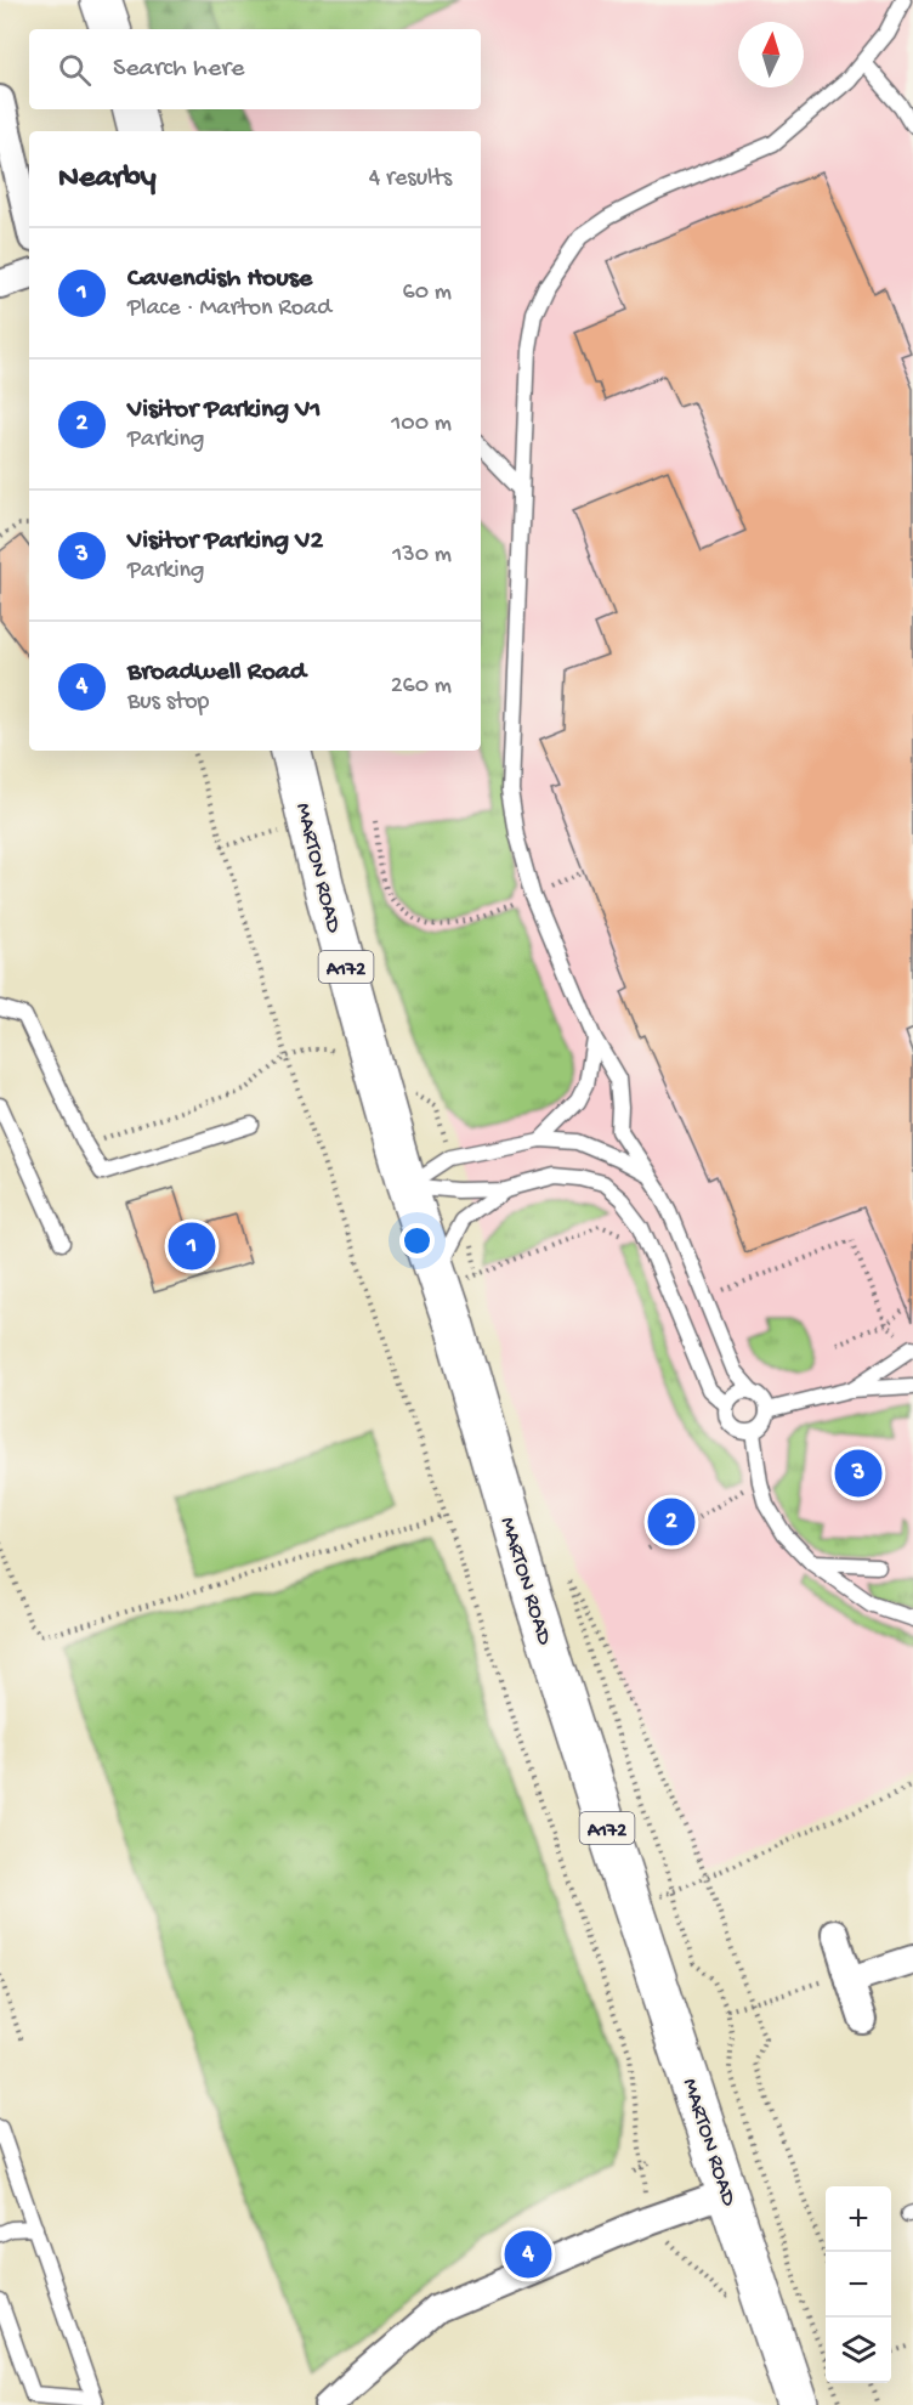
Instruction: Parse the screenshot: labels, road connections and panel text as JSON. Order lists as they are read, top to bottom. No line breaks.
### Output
{"streets":{"main road":["MARTON ROAD","A172"]},"north":"top","page":{"search":"Search here","heading":["Nearby","4 results"],"list":[{"mark":"1","name":"Cavendish House","note":"Place · Marton Road","value":"60 m"},{"mark":"2","name":"Visitor Parking V1","note":"Parking","value":"100 m"},{"mark":"3","name":"Visitor Parking V2","note":"Parking","value":"130 m"},{"mark":"4","name":"Broadwell Road","note":"Bus stop","value":"260 m"}],"pins":["1","3","2","4"],"map_buttons":["+","−"]}}
